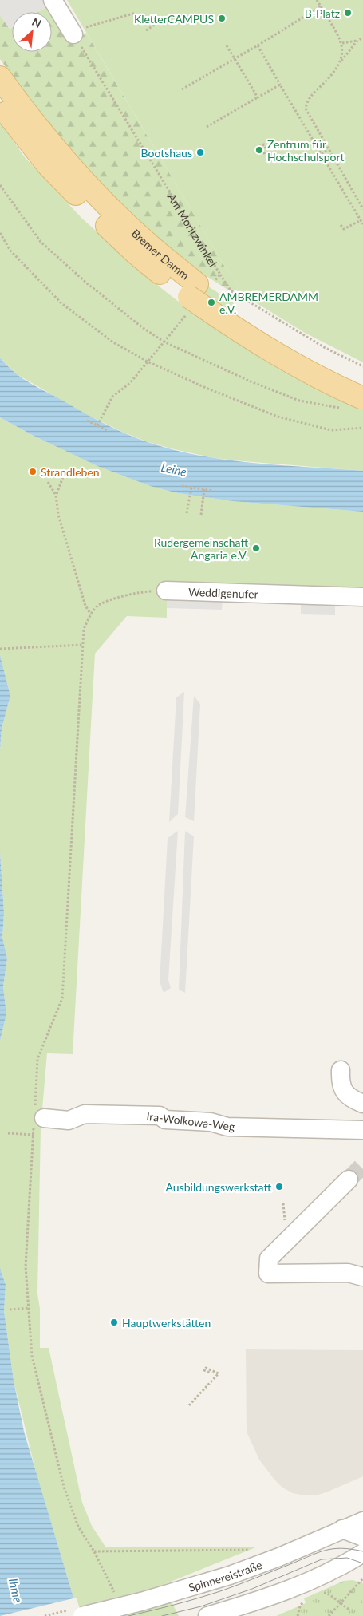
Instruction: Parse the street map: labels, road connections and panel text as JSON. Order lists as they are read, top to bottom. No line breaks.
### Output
{"streets":{"main road":["Bremer Damm"],"street":["Weddigenufer","Ira-Wolkowa-Weg","Spinnereistraße"],"path":["Am Moritzwinkel"]},"crossings":[["Am Moritzwinkel","Bremer Damm"]],"water":["Leine","Ihme"],"places":["B-Platz","KletterCAMPUS","Zentrum für Hochschulsport","Bootshaus","AMBREMERDAMM e.V.","Strandleben","Rudergemeinschaft Angaria e.V.","Ausbildungswerkstatt","Hauptwerkstätten"],"north":"top right"}
